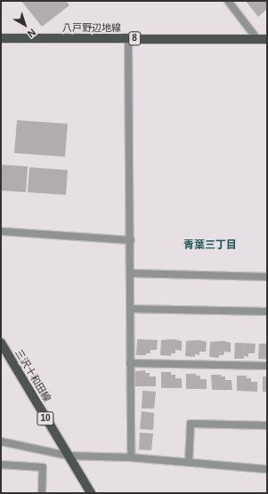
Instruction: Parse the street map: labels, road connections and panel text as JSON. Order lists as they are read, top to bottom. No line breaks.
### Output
{"streets":{"main road":["八戸野辺地線","8","三沢十和田線","10"]},"districts":["青葉三丁目"],"north":"bottom right"}
